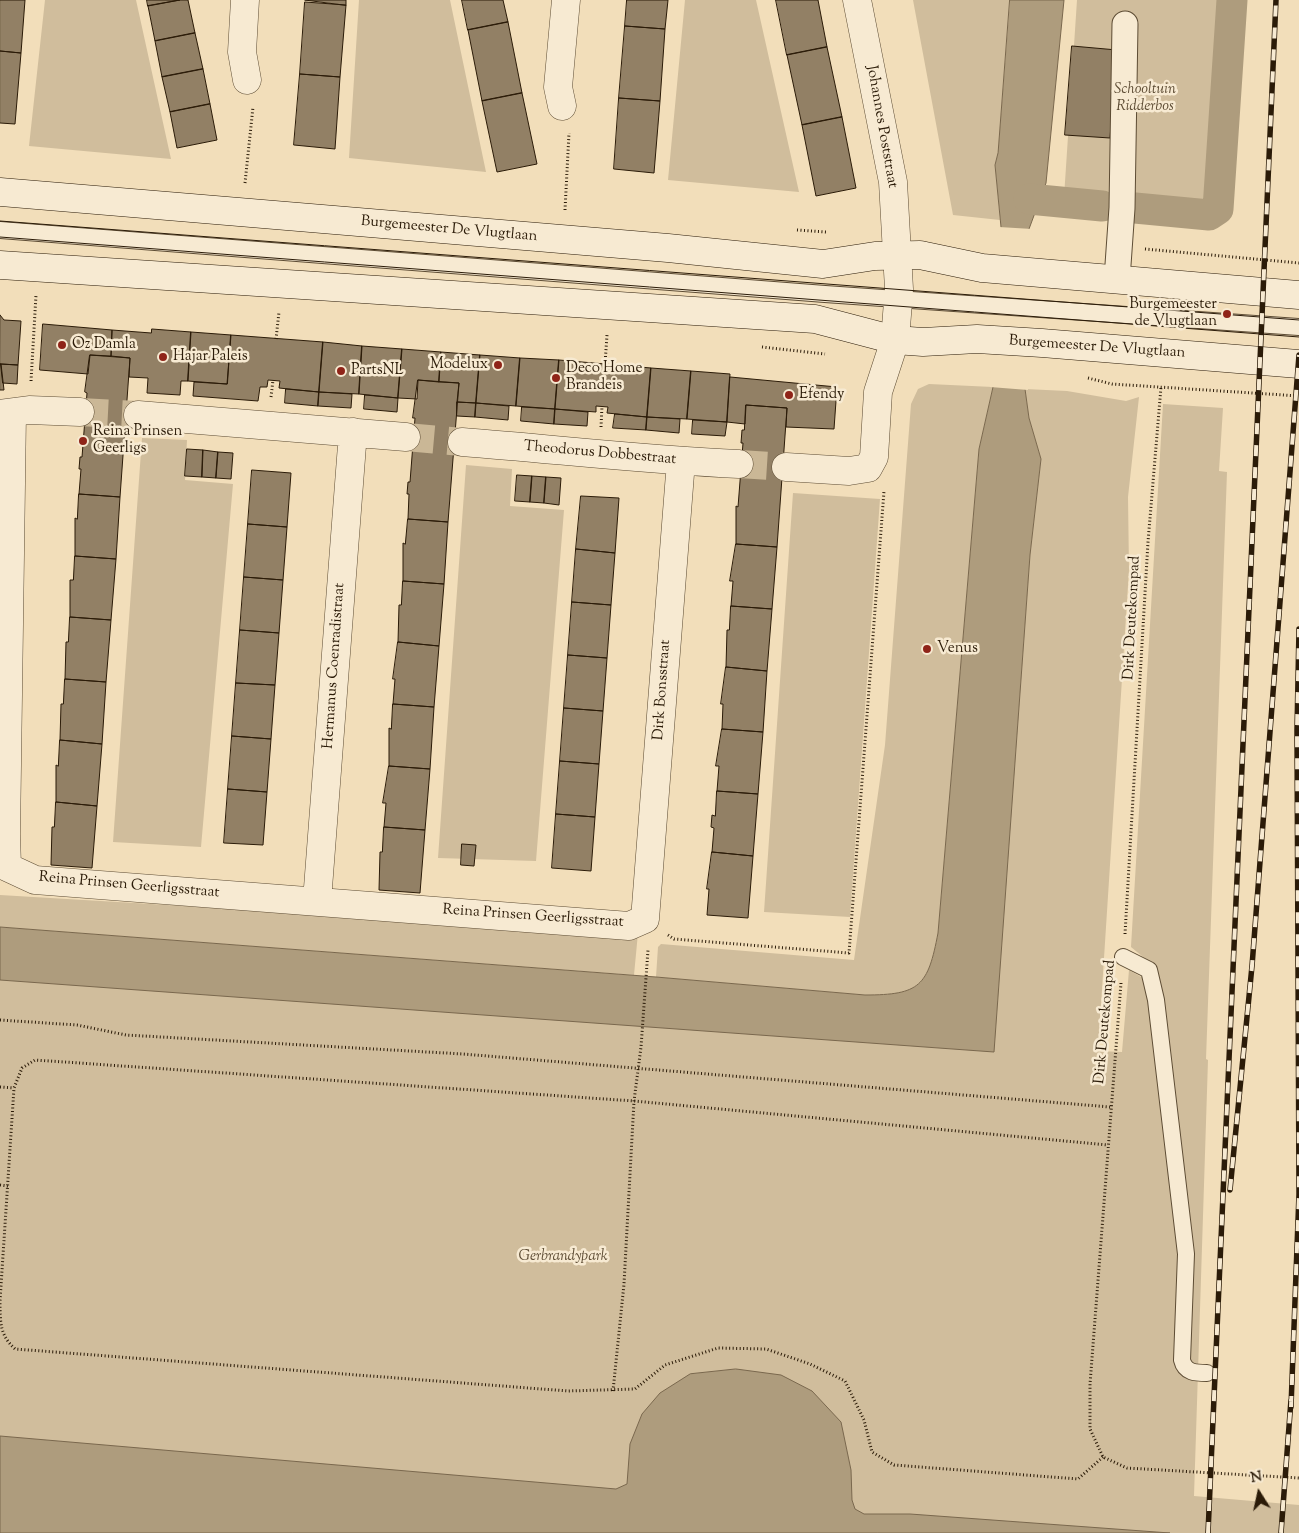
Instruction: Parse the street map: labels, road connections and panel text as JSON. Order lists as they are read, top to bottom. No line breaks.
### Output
{"streets":{"street":["Johannes Poststraat","Burgemeester De Vlugtlaan","Theodorus Dobbestraat","Hermanus Coenradistraat","Dirk Bonsstraat","Reina Prinsen Geerligsstraat"],"path":["Dirk Deutekompad"]},"crossings":[["Johannes Poststraat","Burgemeester De Vlugtlaan"],["Theodorus Dobbestraat","Dirk Bonsstraat"],["Hermanus Coenradistraat","Reina Prinsen Geerligsstraat"],["Dirk Bonsstraat","Reina Prinsen Geerligsstraat"]],"parks":["Schooltuin Ridderbos","Gerbrandypark"],"places":["Burgemeester de Vlugtlaan","Oz Damla","Hajar Paleis","Modelux","PartsNL","Deco Home Brandeis","Efendy","Reina Prinsen Geerligs","Venus"],"north":"top"}
